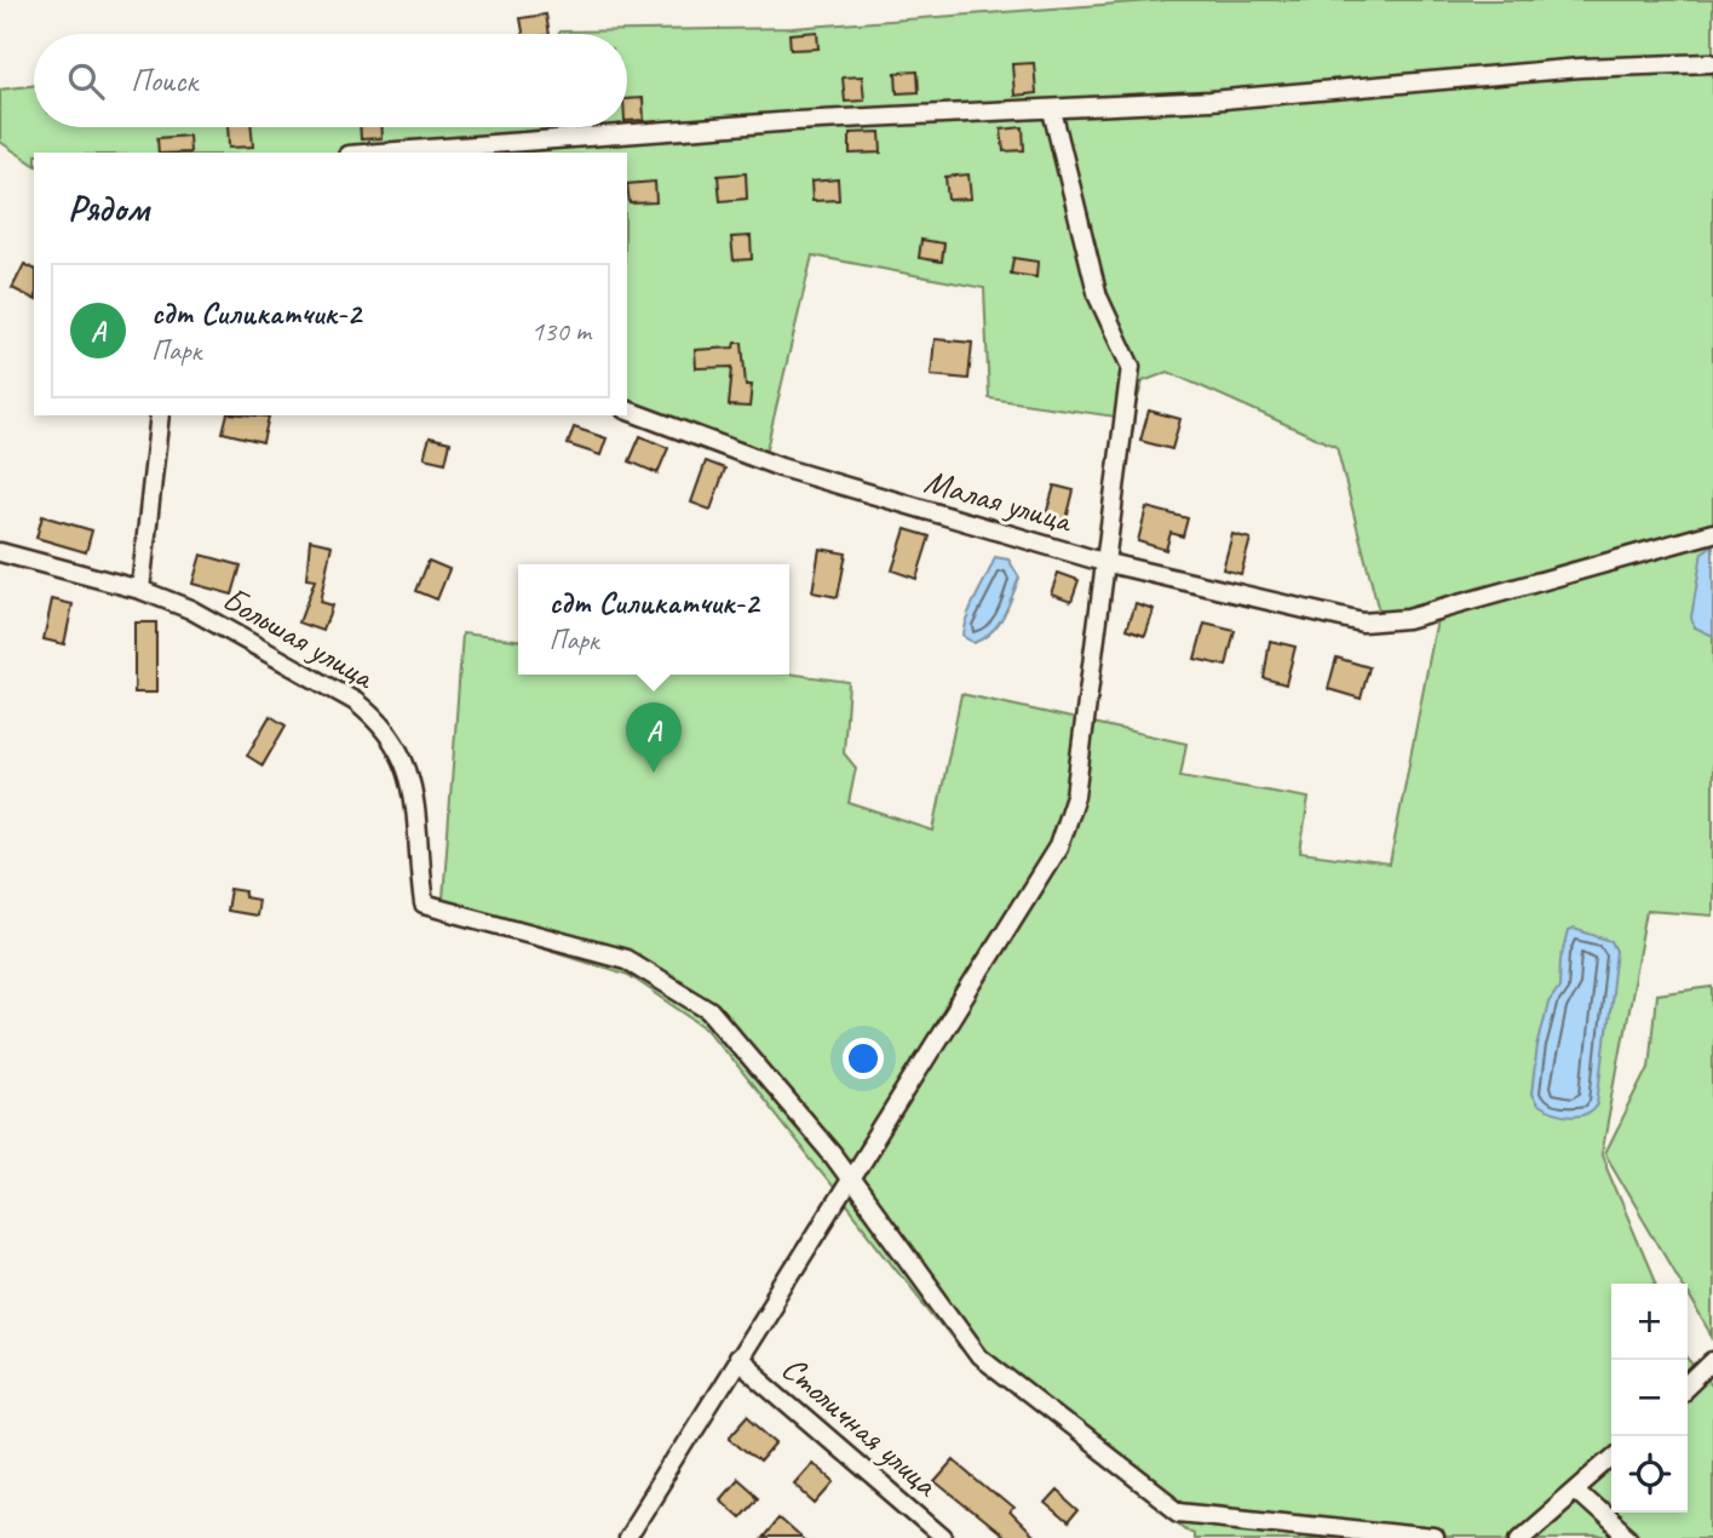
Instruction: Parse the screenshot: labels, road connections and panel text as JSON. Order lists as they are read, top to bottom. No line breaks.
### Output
{"streets":{"street":["Малая улица","Большая улица","Столичная улица"]},"page":{"search":"Поиск","heading":"Рядом","list":[{"mark":"A","name":"сдт Силикатчик-2","note":"Парк","value":"130 m"}],"popup":["сдт Силикатчик-2","Парк"],"pins":"A","map_buttons":["+","−"]}}
